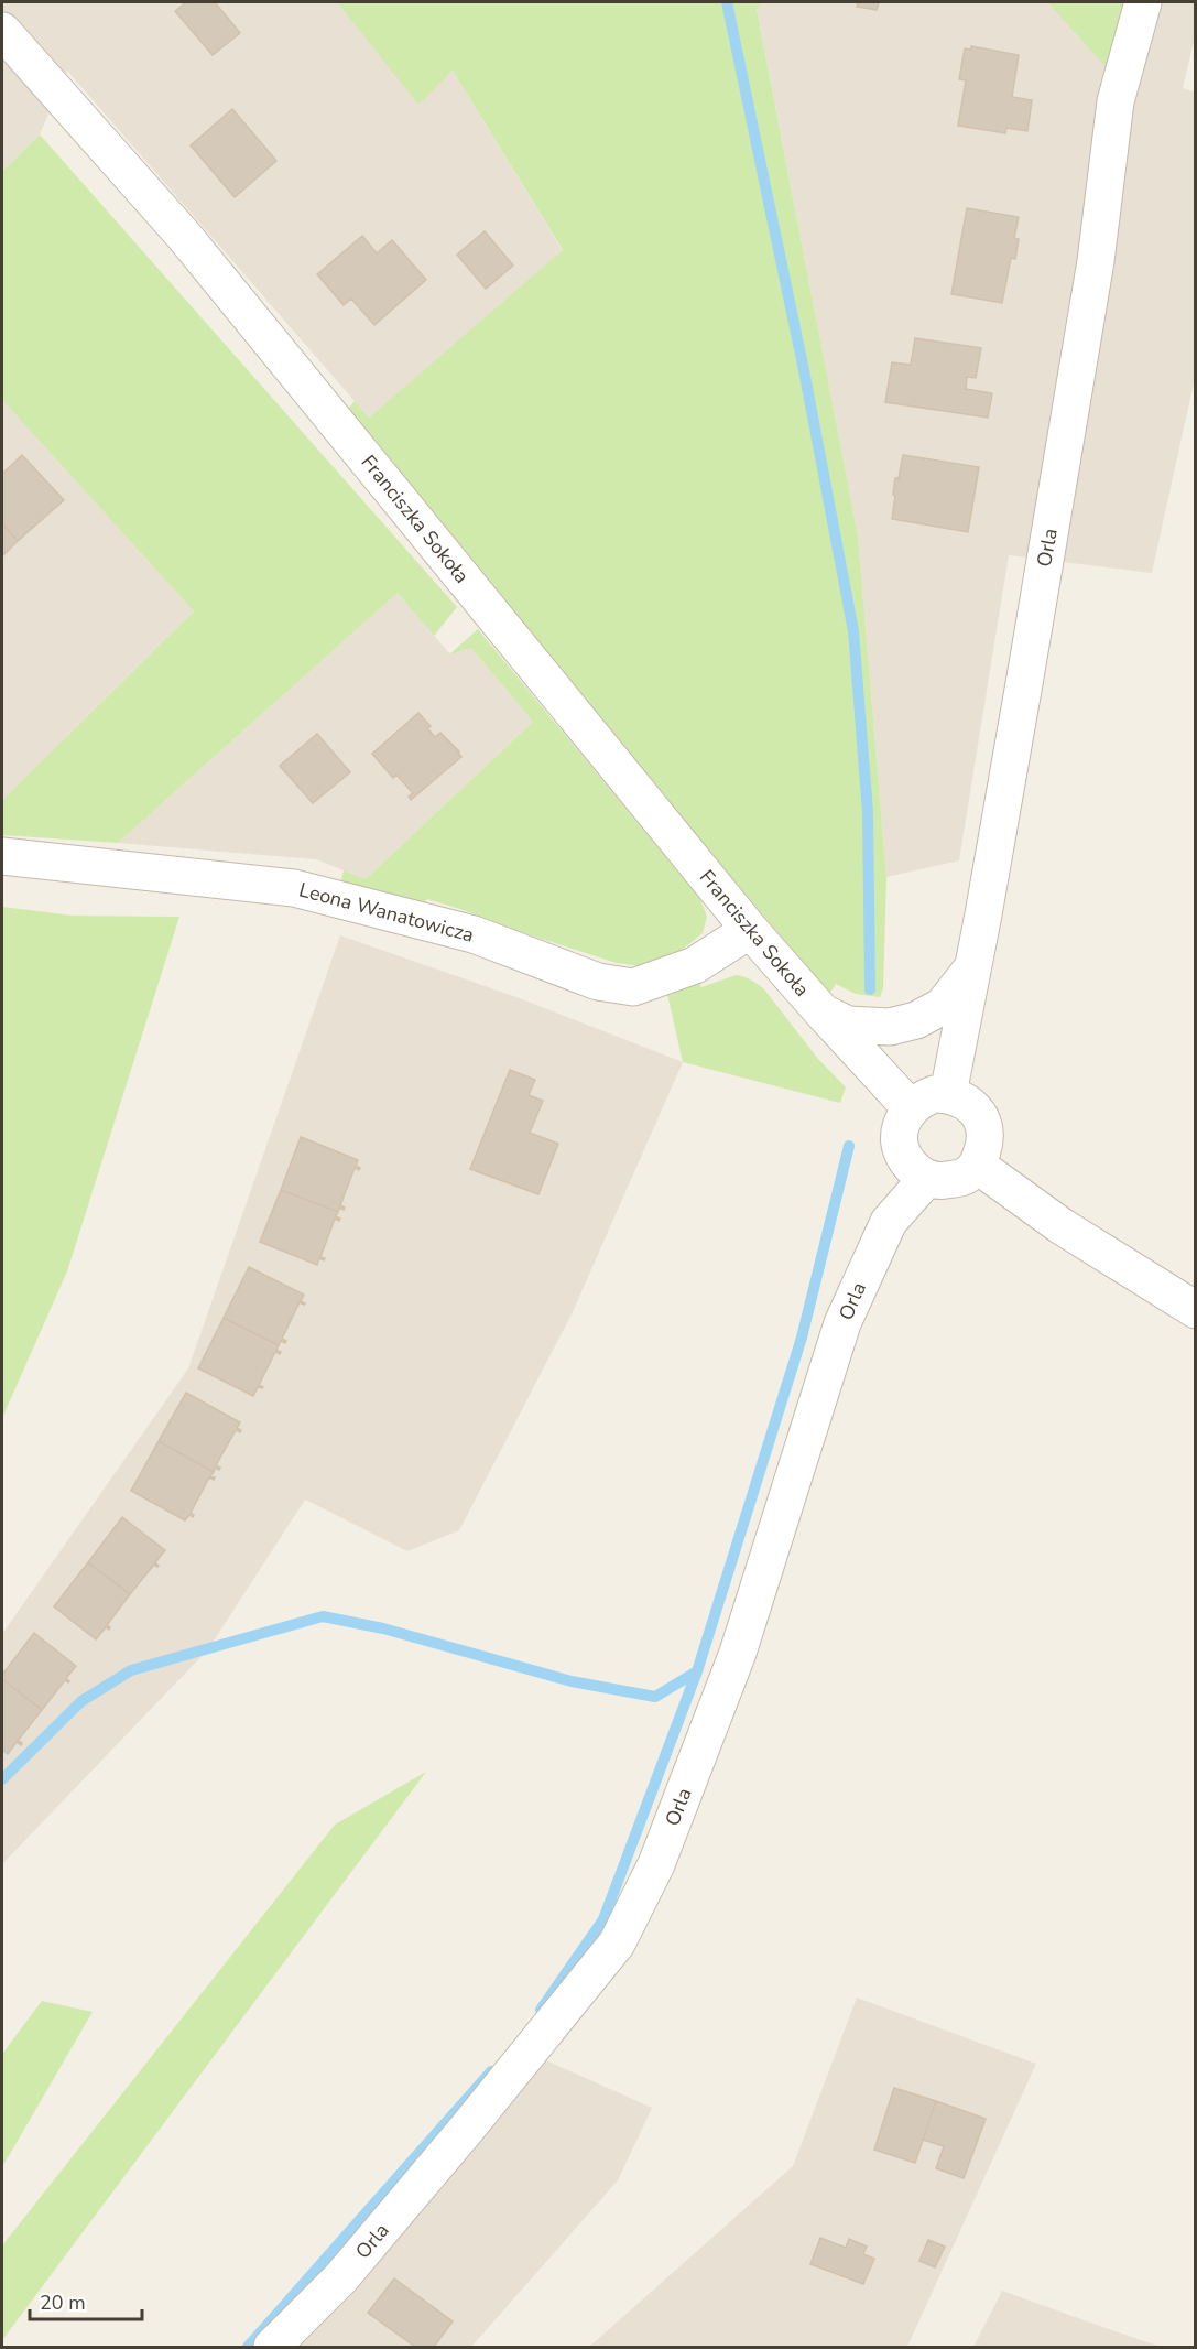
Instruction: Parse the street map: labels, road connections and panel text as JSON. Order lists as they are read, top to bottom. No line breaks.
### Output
{"streets":{"street":["Franciszka Sokoła","Orla","Leona Wanatowicza"]},"crossings":[["Franciszka Sokoła","Orla"],["Franciszka Sokoła","Leona Wanatowicza"]],"scale_bar":"20 m"}
